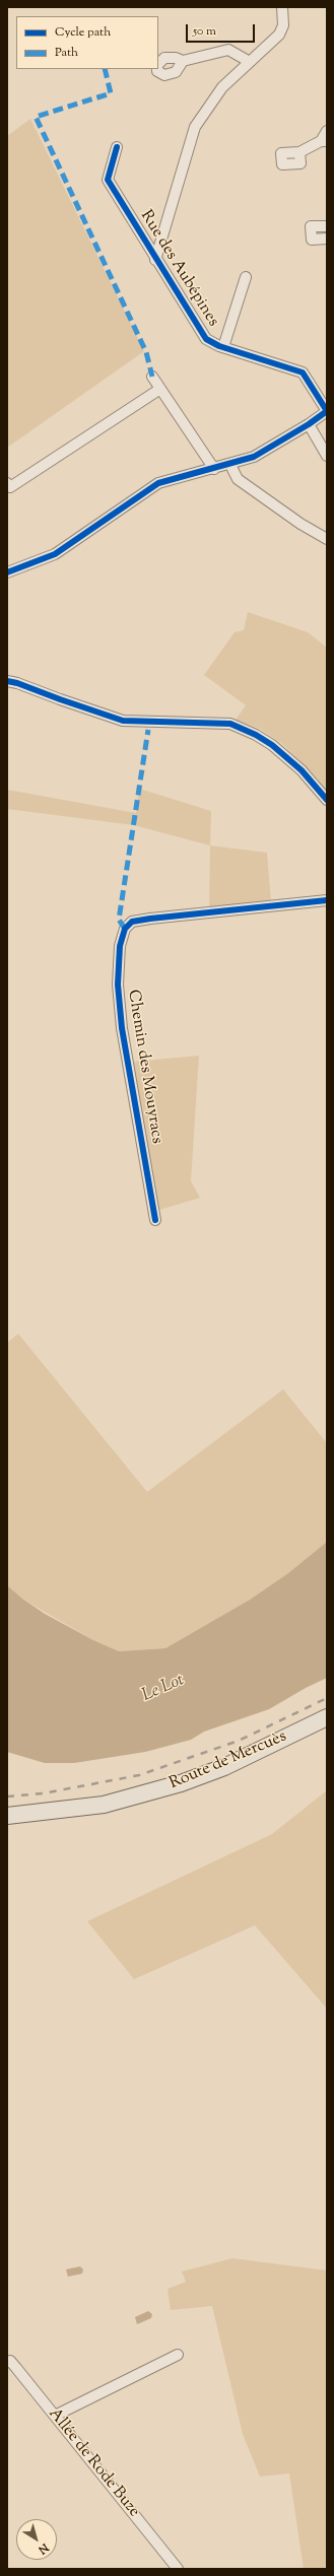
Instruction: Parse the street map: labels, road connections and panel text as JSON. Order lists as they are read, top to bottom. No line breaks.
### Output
{"streets":{"main road":["Route de Mercuès"],"street":["Rue des Aubépines","Chemin des Mouyracs","Allée de Rode Buze"]},"water":["Le Lot"],"legend":["Cycle path","Path"],"scale_bar":"50 m","north":"bottom right"}
